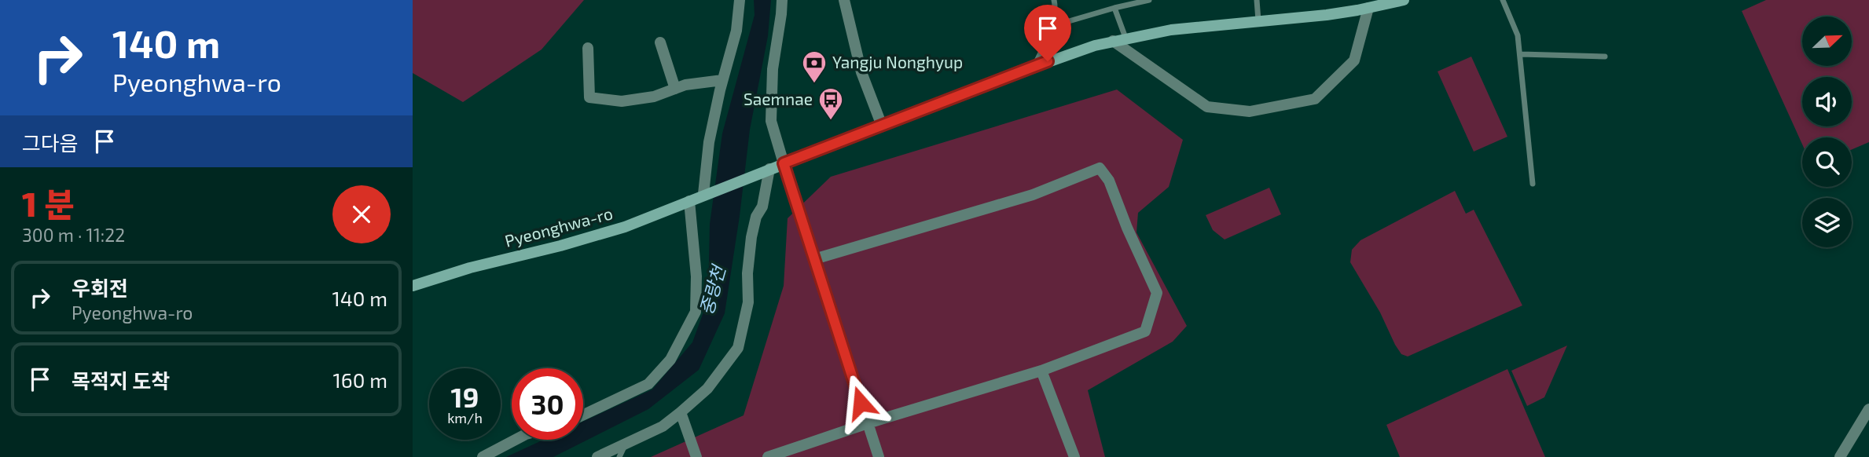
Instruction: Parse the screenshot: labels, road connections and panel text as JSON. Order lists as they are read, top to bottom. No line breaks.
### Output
{"streets":{"main road":["Pyeonghwa-ro"]},"water":["중랑천"],"places":{"bank":["Yangju Nonghyup"],"bus stop":["Saemnae"]},"north":"top right","page":{"turn":["140 m","Pyeonghwa-ro"],"then":"그다음","heading":["1 분","300 m · 11:22"],"list":[{"name":"우회전","note":"Pyeonghwa-ro","value":"140 m"},{"name":"목적지 도착","value":"160 m"}],"speed":"19 km/h","limit":"30"}}
